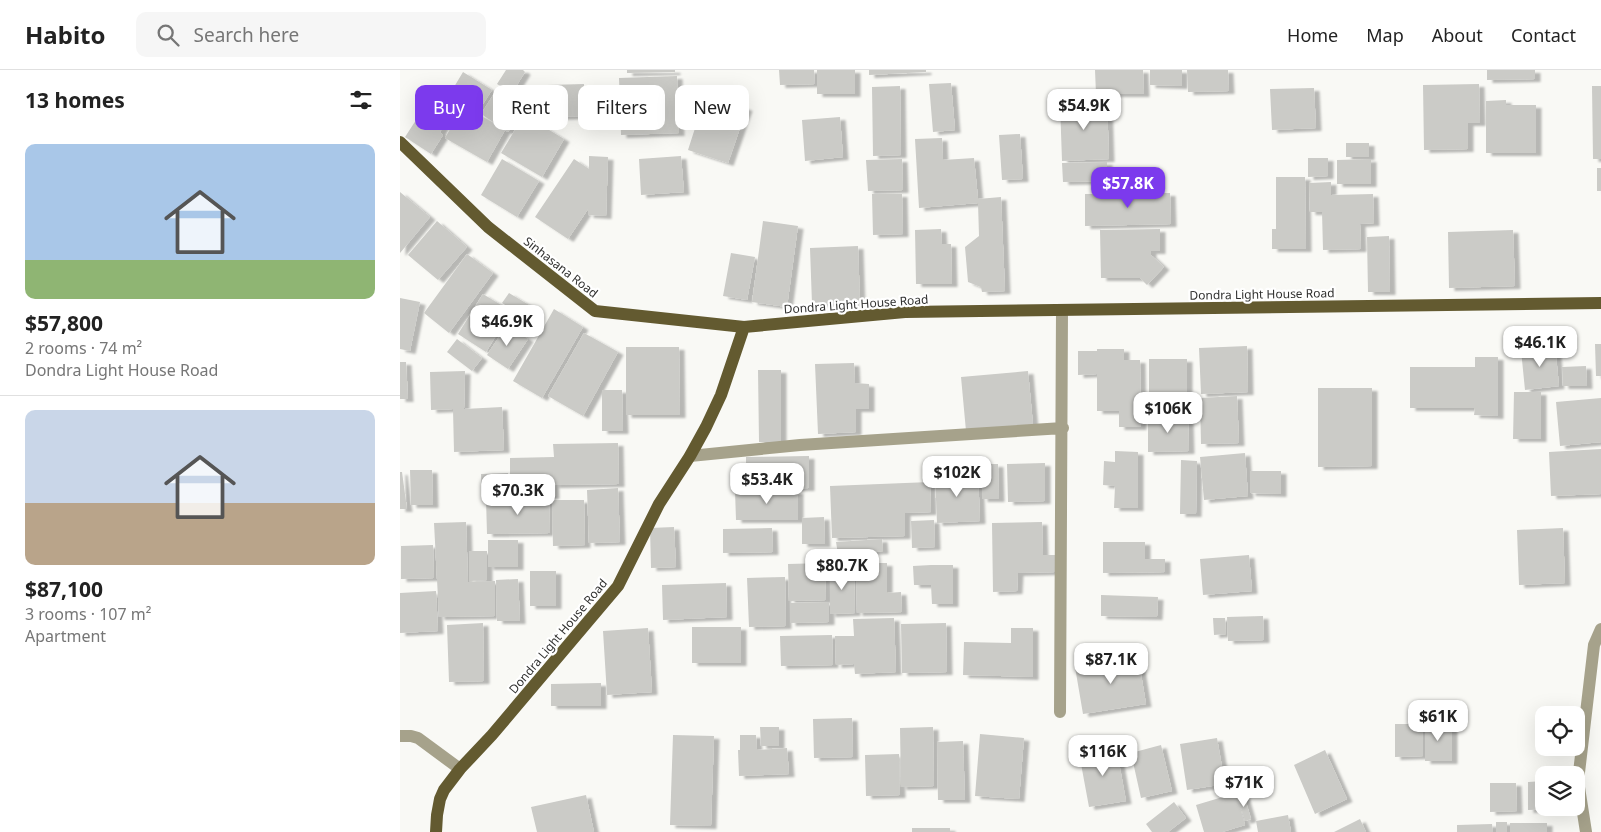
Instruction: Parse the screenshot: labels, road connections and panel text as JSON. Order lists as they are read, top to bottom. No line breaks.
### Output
{"streets":{"main road":["Sinhasana Road","Dondra Light House Road"]},"crossings":[["Sinhasana Road","Dondra Light House Road"]],"page":{"header":"Habito","search":"Search here","nav":["Home","Map","About","Contact"],"heading":"13 homes","chip":["Buy","Rent","Filters","New"],"price":["$54.9K","$57.8K","$46.9K","$46.1K","$106K","$102K","$53.4K","$70.3K","$80.7K","$87.1K","$61K","$116K","$71K"],"list":[{"name":"$57,800","note":"2 rooms · 74 m² · Dondra Light House Road"},{"name":"$87,100","note":"3 rooms · 107 m² · Apartment"}]}}
